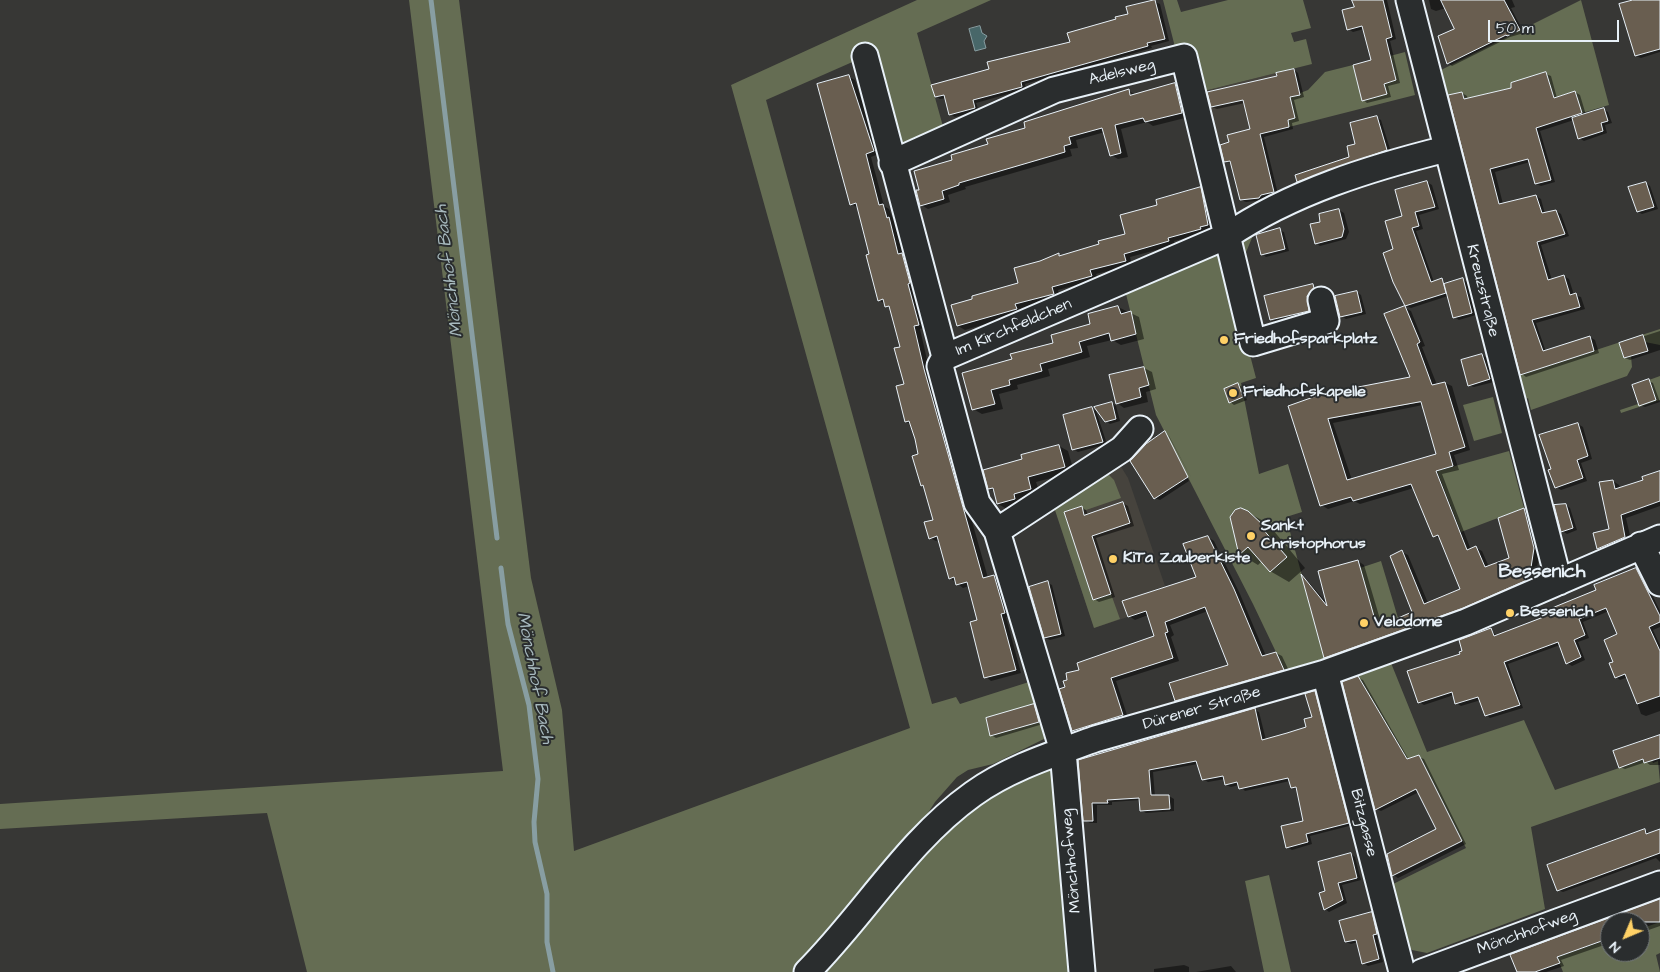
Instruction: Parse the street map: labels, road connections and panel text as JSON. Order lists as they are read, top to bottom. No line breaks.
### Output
{"streets":{"street":["Adelsweg","Kreuzstraße","Im Kirchfeldchen","Dürener Straße","Bitzgasse","Mönchhofweg"]},"crossings":[["Adelsweg","Im Kirchfeldchen"],["Kreuzstraße","Im Kirchfeldchen"],["Kreuzstraße","Dürener Straße"],["Im Kirchfeldchen","Dürener Straße"],["Im Kirchfeldchen","Mönchhofweg"],["Dürener Straße","Bitzgasse"],["Dürener Straße","Mönchhofweg"]],"districts":["Bessenich"],"water":["Mönchhof Bach"],"places":["Friedhofsparkplatz","Friedhofskapelle","Sankt Christophorus","KiTa Zauberkiste","Bessenich","Velodome"],"scale_bar":"50 m","north":"bottom left"}
